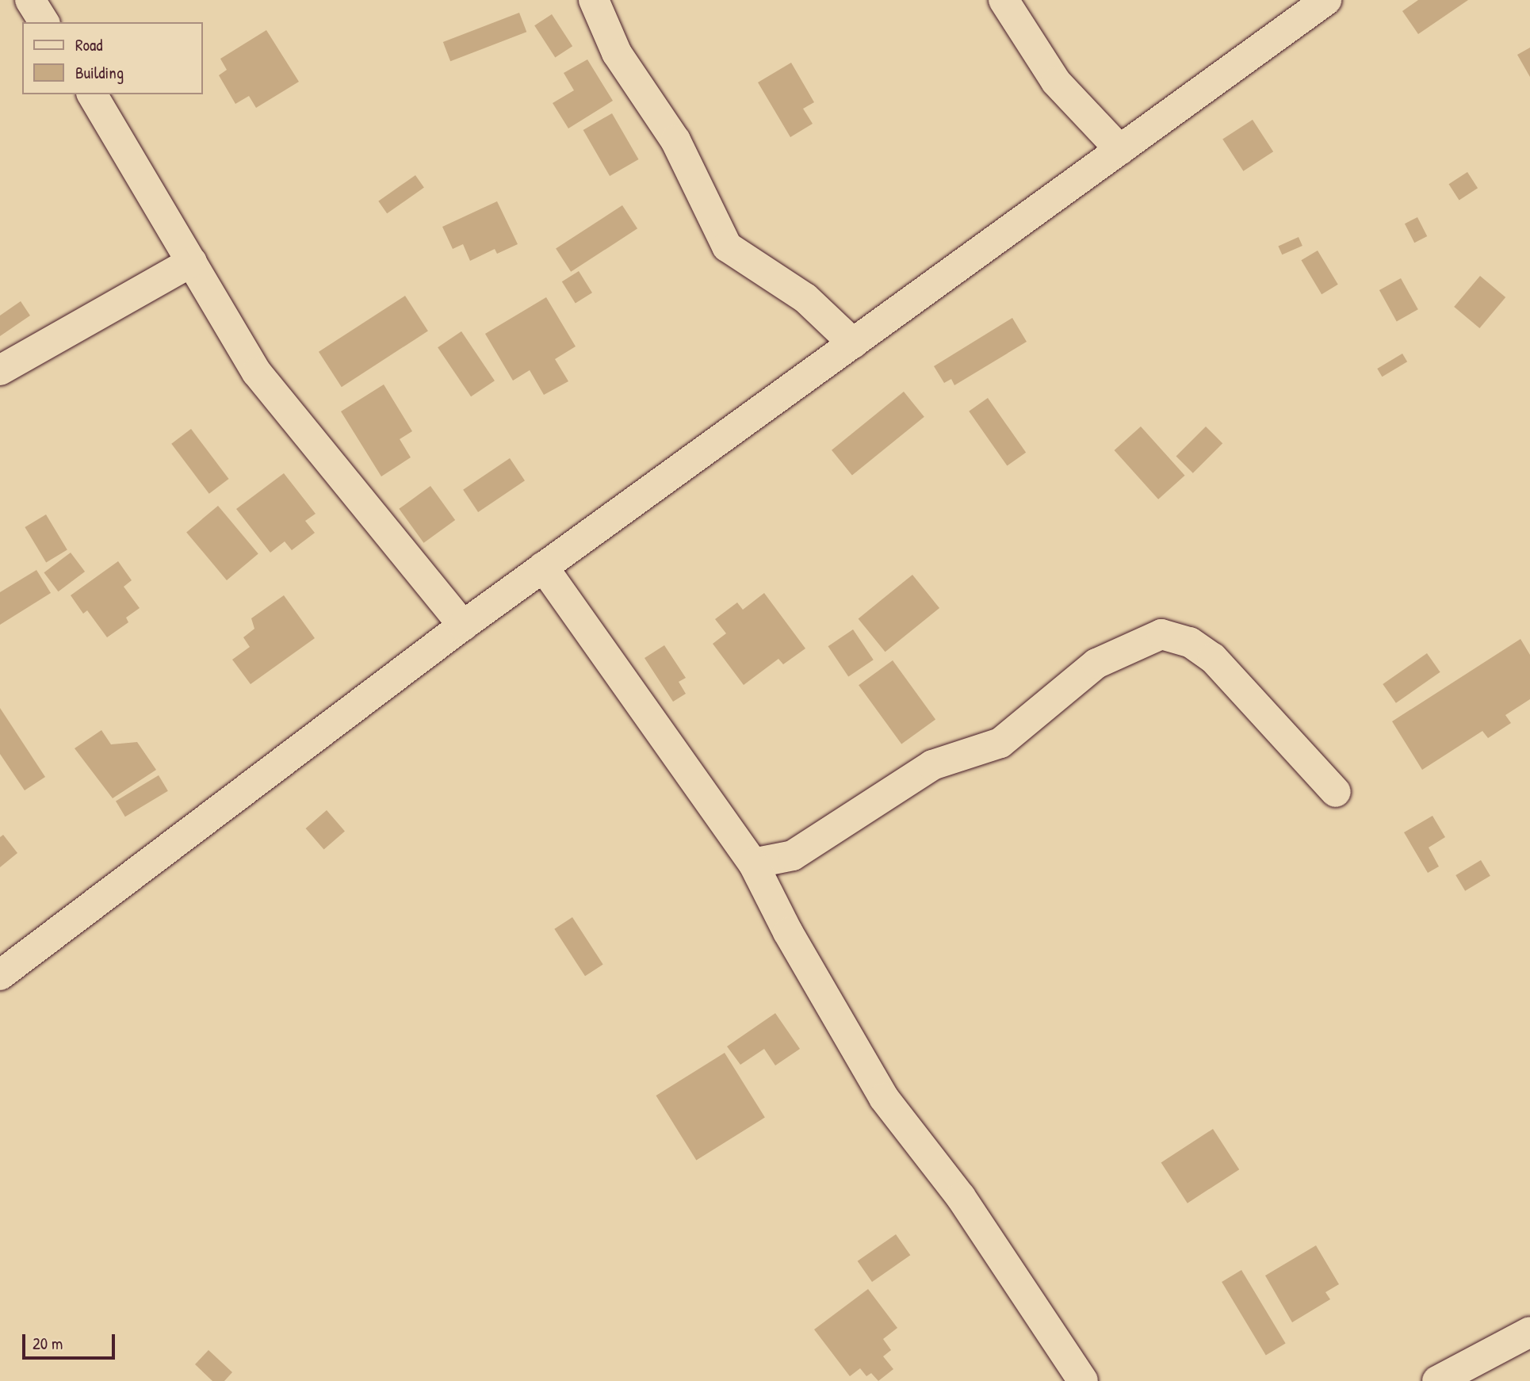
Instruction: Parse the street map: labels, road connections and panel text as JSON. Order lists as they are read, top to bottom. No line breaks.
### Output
{"legend":["Road","Building"],"scale_bar":"20 m"}
